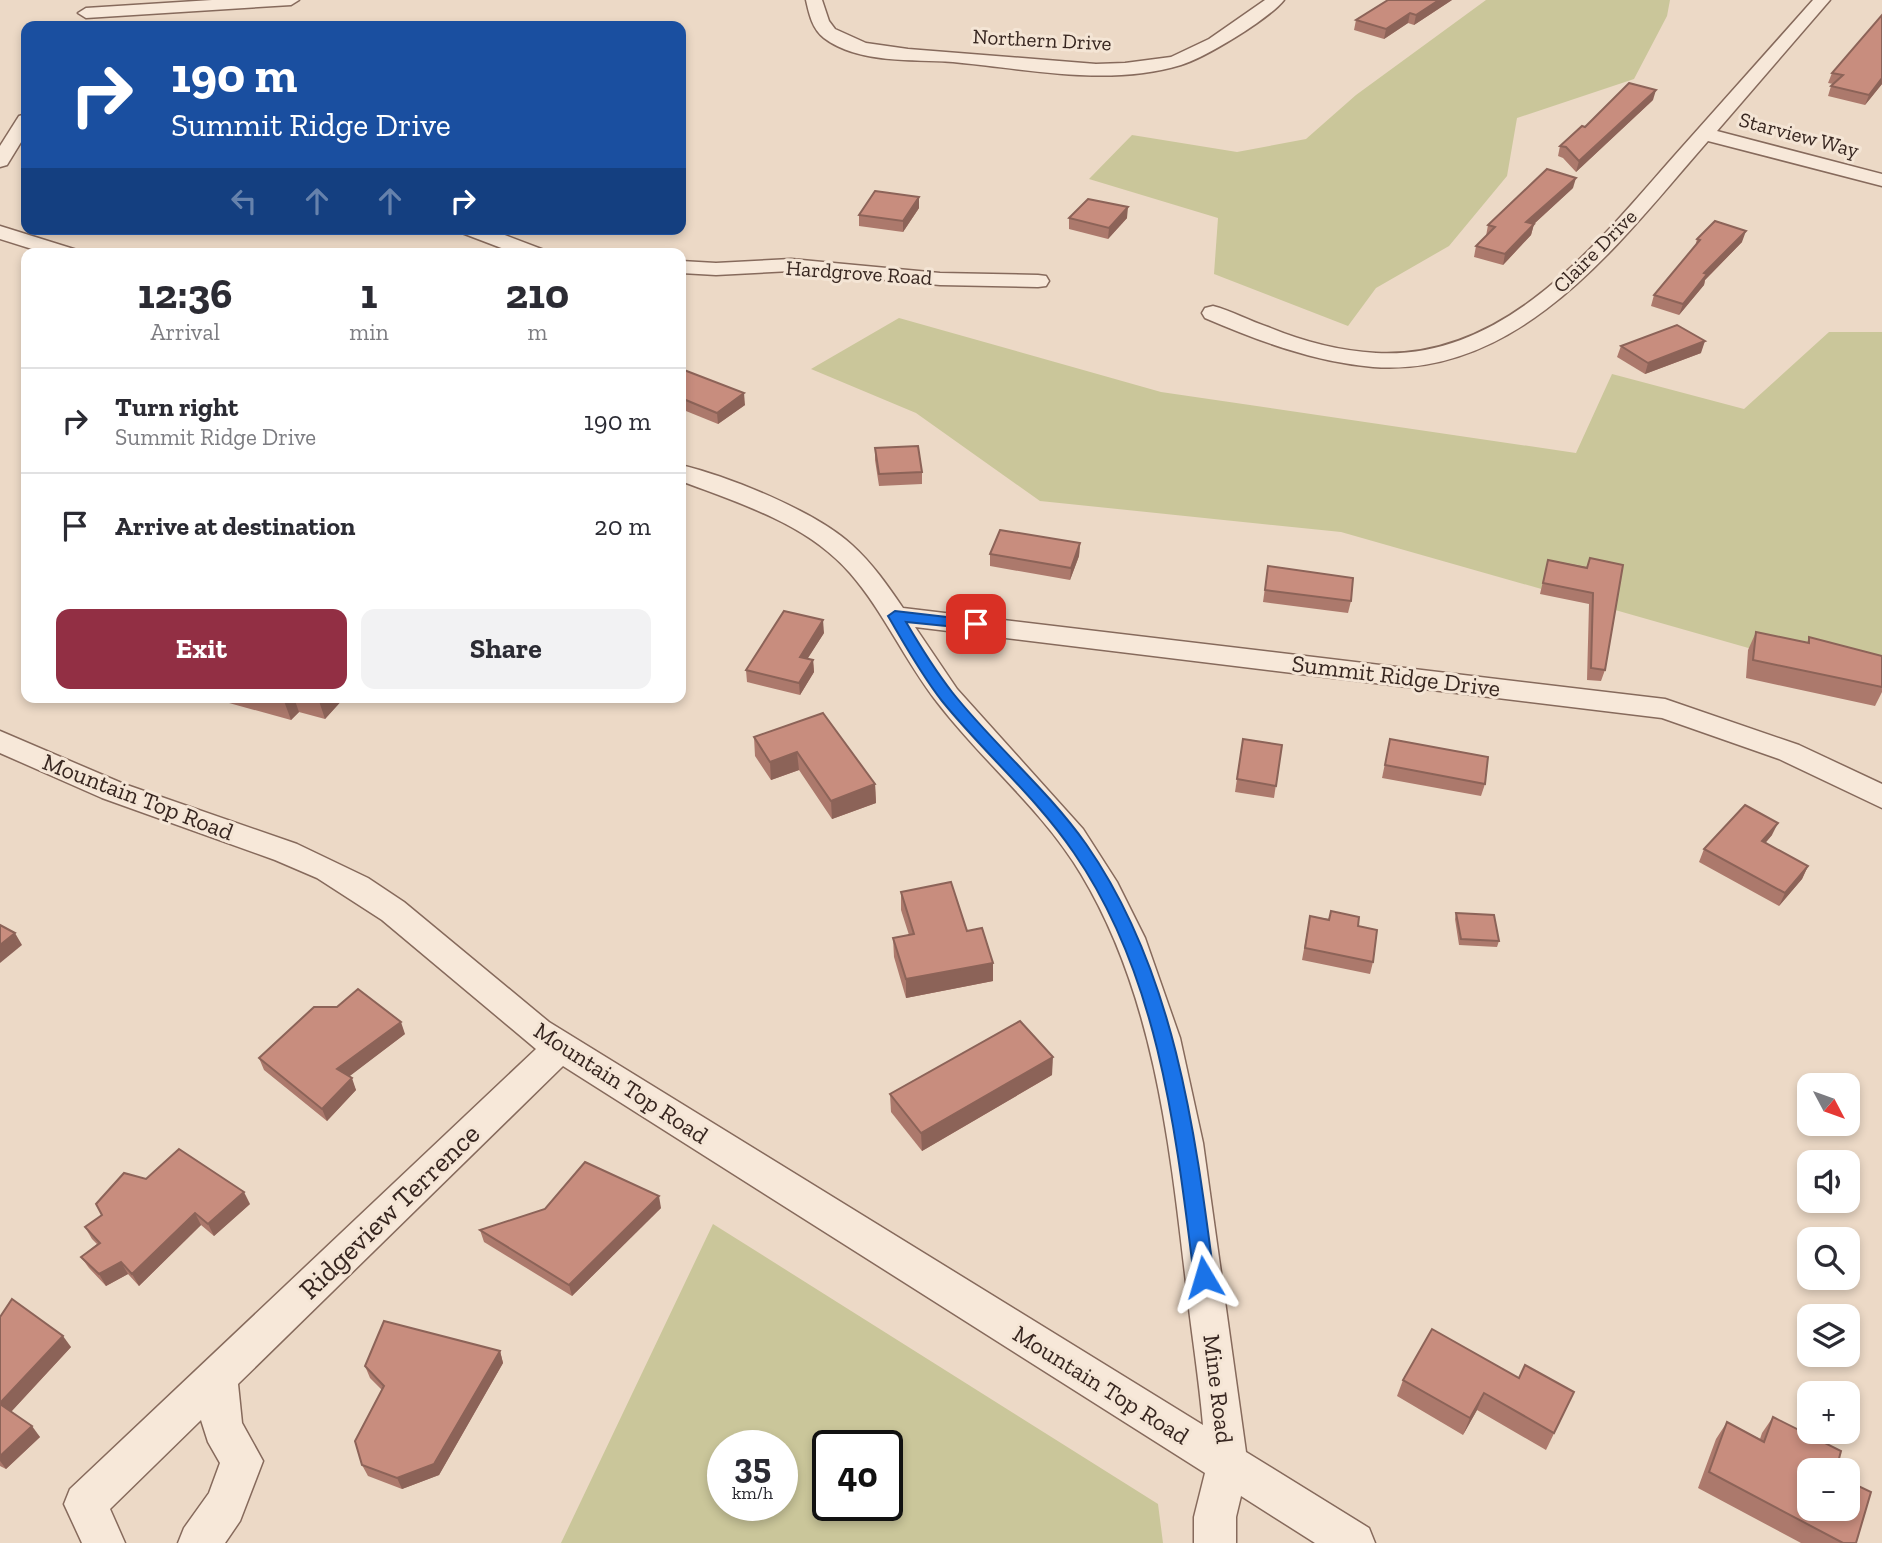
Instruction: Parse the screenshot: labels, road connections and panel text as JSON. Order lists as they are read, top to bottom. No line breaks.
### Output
{"streets":{"street":["Northern Drive","Starview Way","Claire Drive","Hardgrove Road","Summit Ridge Drive","Mountain Top Road","Ridgeview Terrence","Mine Road"]},"crossings":[["Starview Way","Claire Drive"],["Summit Ridge Drive","Mine Road"],["Mountain Top Road","Ridgeview Terrence"],["Mountain Top Road","Mine Road"]],"north":"bottom right","page":{"turn":["190 m","Summit Ridge Drive"],"eta":["12:36","Arrival","1","min","210","m"],"list":[{"name":"Turn right","note":"Summit Ridge Drive","value":"190 m"},{"name":"Arrive at destination","value":"20 m"}],"buttons":["Exit","Share"],"map_buttons":["+","−"],"speed":"35 km/h","limit":"40"}}
